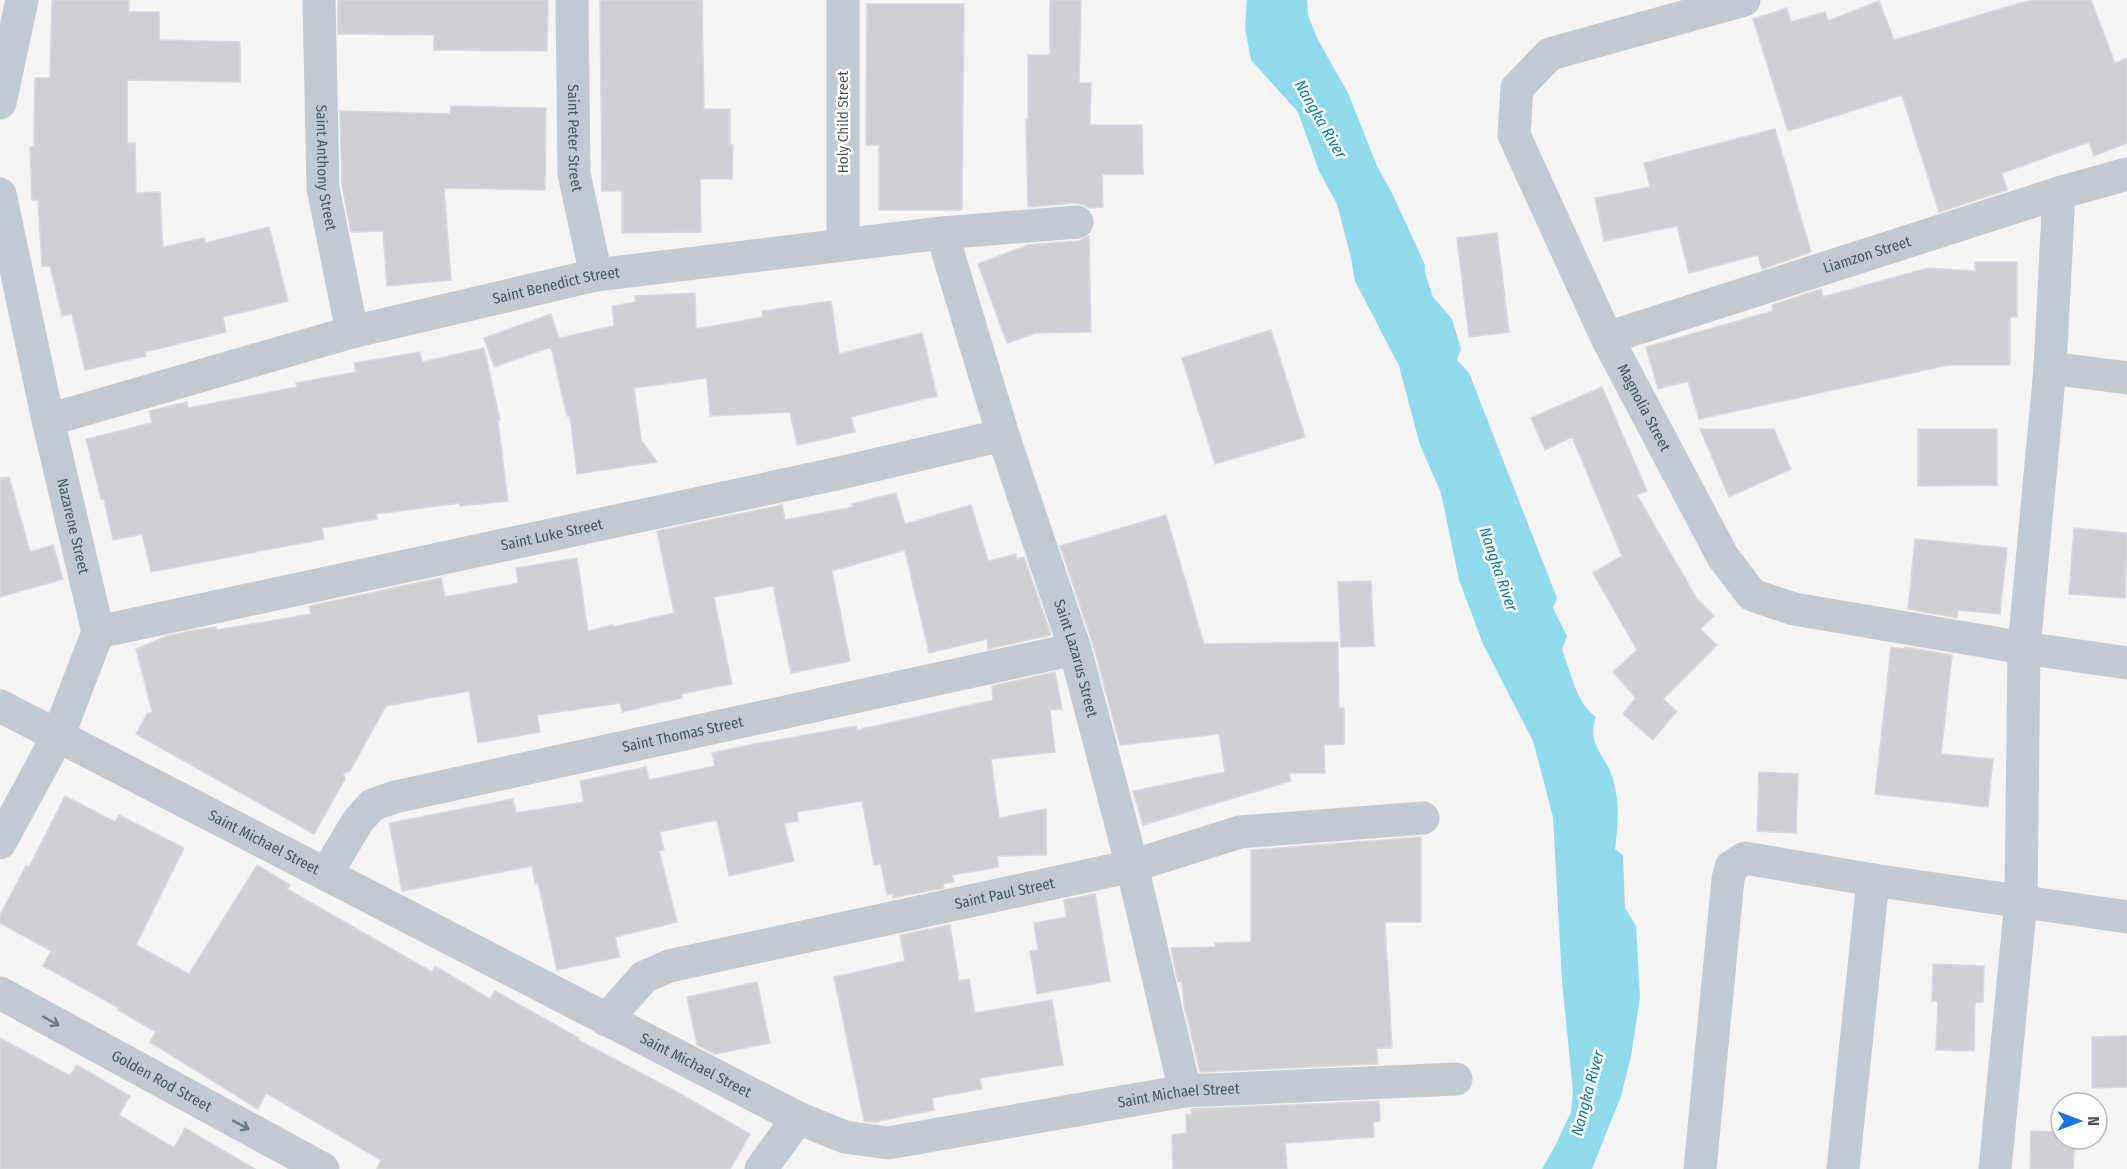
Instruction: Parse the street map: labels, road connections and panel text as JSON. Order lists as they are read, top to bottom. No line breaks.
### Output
{"streets":{"street":["Holy Child Street","Saint Peter Street","Saint Anthony Street","Liamzon Street","Saint Benedict Street","Magnolia Street","Nazarene Street","Saint Luke Street","Saint Lazarus Street","Saint Thomas Street","Saint Michael Street","Saint Paul Street","Golden Rod Street"]},"crossings":[["Holy Child Street","Saint Benedict Street"],["Saint Peter Street","Saint Benedict Street"],["Saint Anthony Street","Saint Benedict Street"],["Liamzon Street","Magnolia Street"],["Saint Benedict Street","Nazarene Street"],["Saint Benedict Street","Saint Lazarus Street"],["Nazarene Street","Saint Luke Street"],["Saint Luke Street","Saint Lazarus Street"],["Saint Lazarus Street","Saint Thomas Street"],["Saint Lazarus Street","Saint Michael Street"],["Saint Lazarus Street","Saint Paul Street"],["Saint Thomas Street","Saint Michael Street"],["Saint Michael Street","Saint Paul Street"]],"one_way":["Golden Rod Street"],"water":["Nangka River"],"north":"right"}
